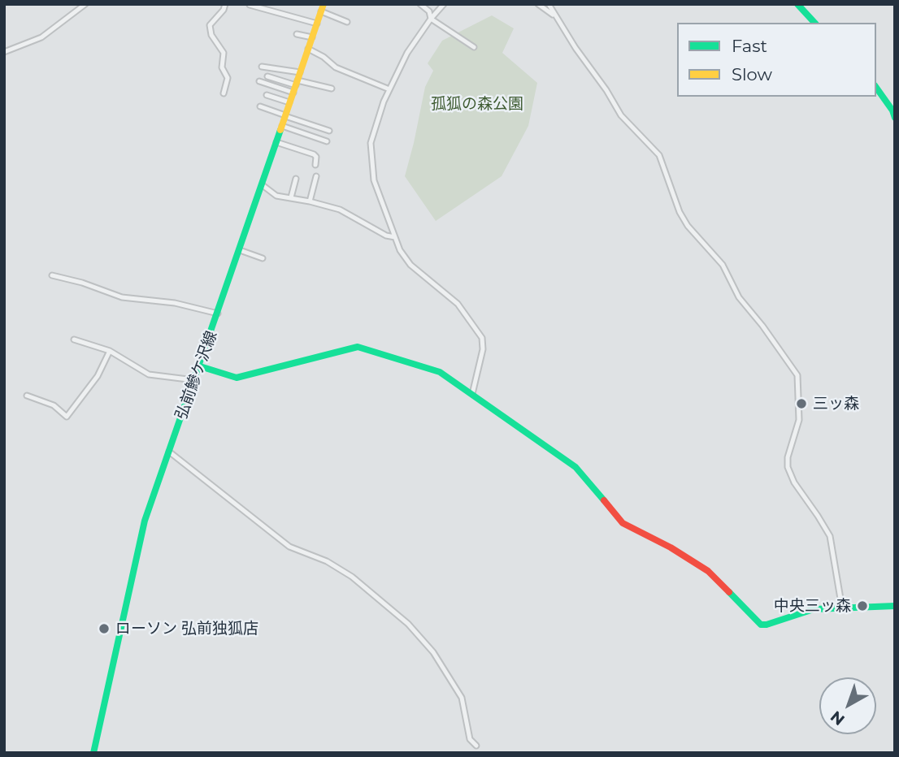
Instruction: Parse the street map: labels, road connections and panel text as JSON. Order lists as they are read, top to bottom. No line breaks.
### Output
{"streets":{"street":["弘前鰺ケ沢線"]},"parks":["孤狐の森公園"],"places":["三ッ森","中央三ッ森","ローソン 弘前独狐店"],"legend":["Fast","Slow"],"north":"bottom left"}
